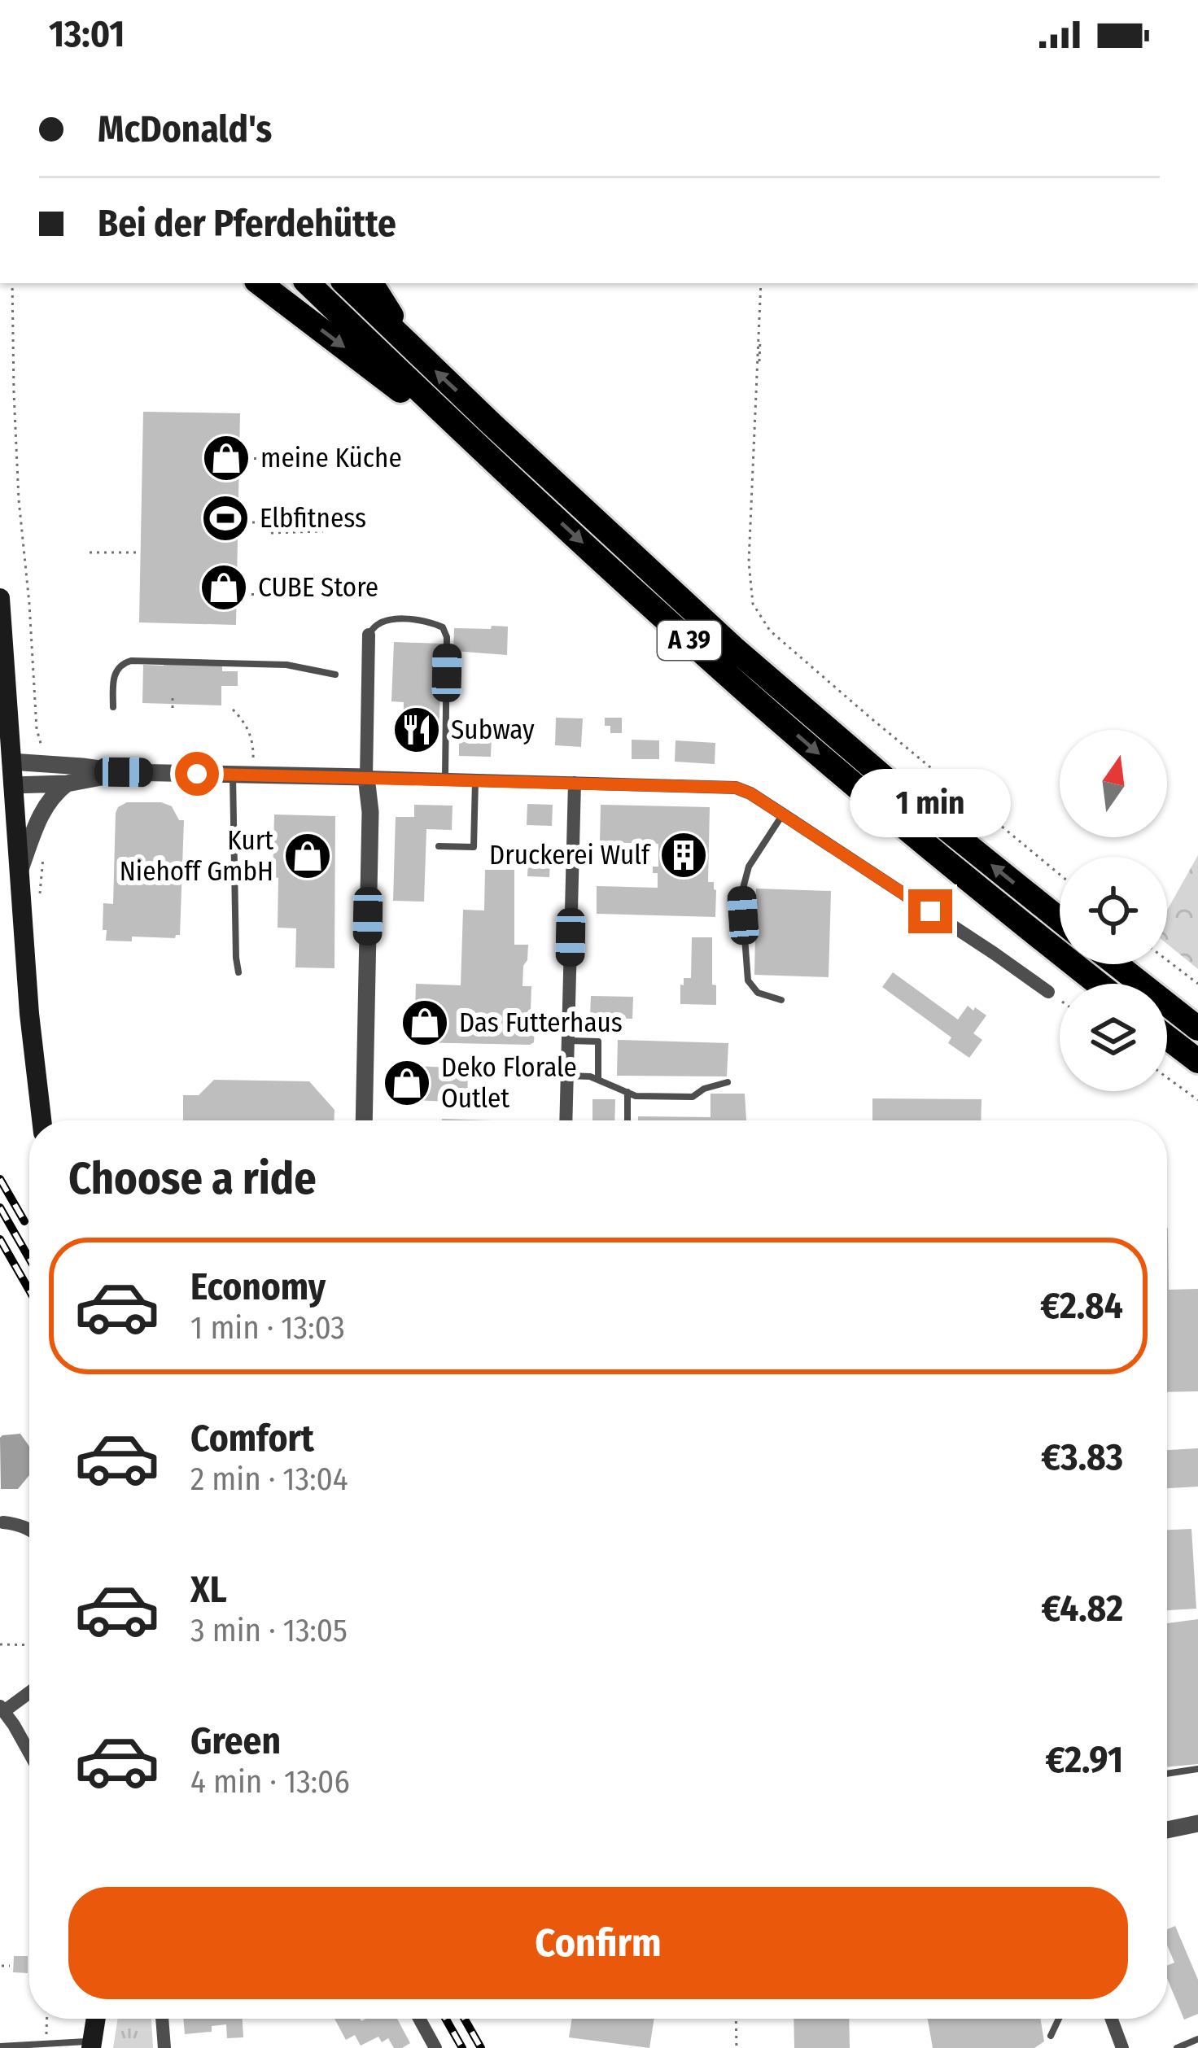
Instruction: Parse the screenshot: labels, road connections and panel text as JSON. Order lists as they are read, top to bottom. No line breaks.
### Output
{"streets":{"highway":["A 39"]},"places":{"shop":["meine Küche","CUBE Store","Kurt Niehoff GmbH","Das Futterhaus","Deko Florale Outlet"],"sports":["Elbfitness"],"restaurant":["Subway"],"building":["Druckerei Wulf"]},"north":"top","page":{"status":"13:01","banner":["McDonald's","Bei der Pferdehütte"],"bubble":"1 min","heading":"Choose a ride","list":[{"name":"Economy","note":"1 min · 13:03","value":"€2.84"},{"name":"Comfort","note":"2 min · 13:04","value":"€3.83"},{"name":"XL","note":"3 min · 13:05","value":"€4.82"},{"name":"Green","note":"4 min · 13:06","value":"€2.91"}],"buttons":"Confirm"}}
